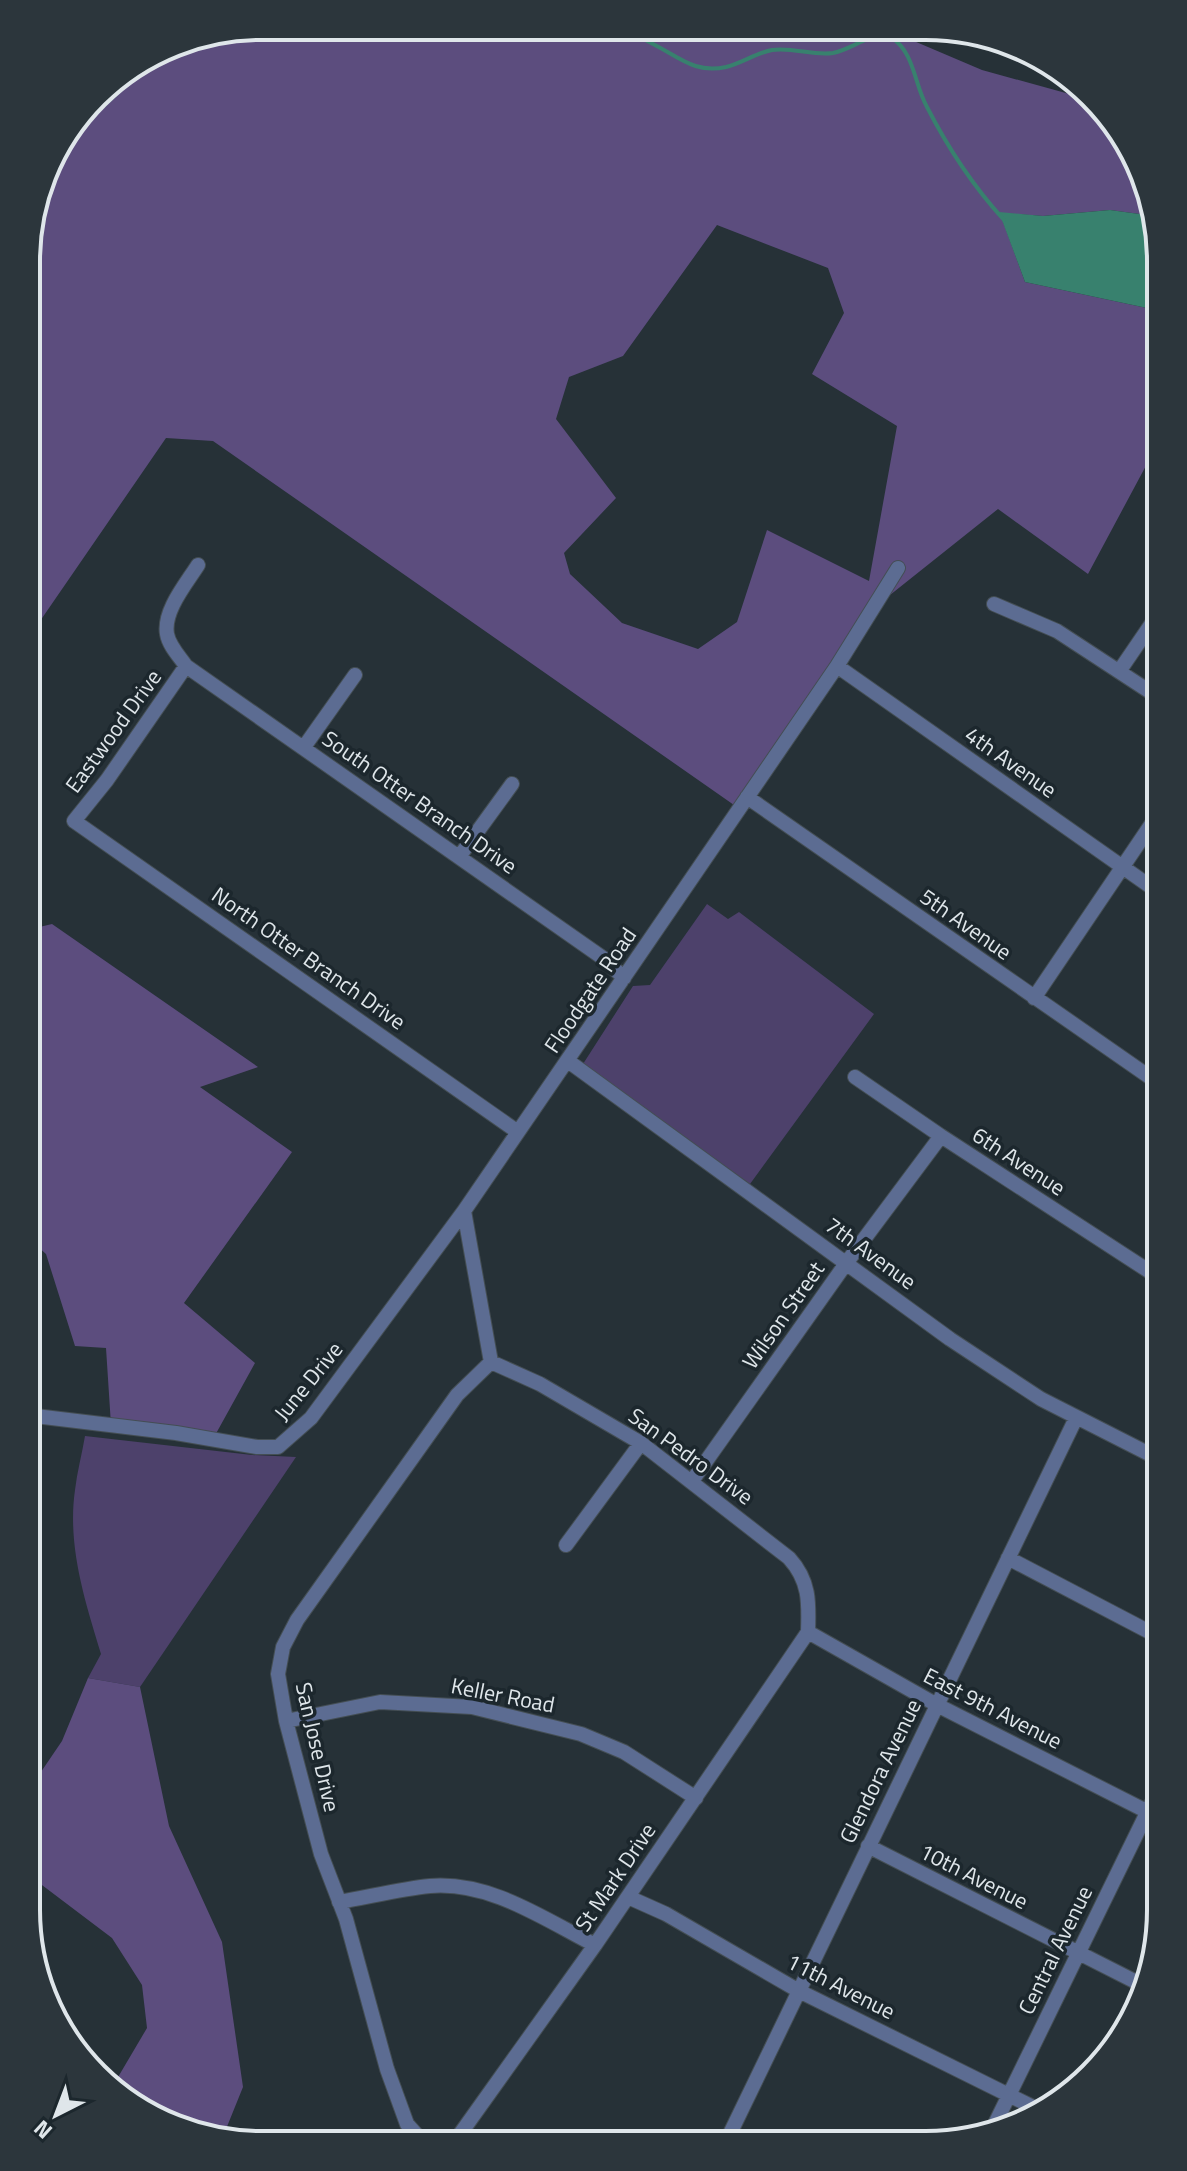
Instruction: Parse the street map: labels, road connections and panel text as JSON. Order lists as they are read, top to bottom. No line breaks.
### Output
{"streets":{"street":["Eastwood Drive","4th Avenue","South Otter Branch Drive","5th Avenue","North Otter Branch Drive","Floodgate Road","6th Avenue","7th Avenue","Wilson Street","June Drive","San Pedro Drive","Keller Road","East 9th Avenue","San Jose Drive","Glendora Avenue","10th Avenue","St Mark Drive","Central Avenue","11th Avenue"]},"crossings":[["Eastwood Drive","South Otter Branch Drive"],["Eastwood Drive","North Otter Branch Drive"],["4th Avenue","Floodgate Road"],["South Otter Branch Drive","Floodgate Road"],["5th Avenue","Floodgate Road"],["North Otter Branch Drive","Floodgate Road"],["Floodgate Road","7th Avenue"],["Floodgate Road","June Drive"],["6th Avenue","Wilson Street"],["7th Avenue","Wilson Street"],["7th Avenue","Glendora Avenue"],["Wilson Street","San Pedro Drive"],["San Pedro Drive","East 9th Avenue"],["San Pedro Drive","San Jose Drive"],["San Pedro Drive","St Mark Drive"],["Keller Road","San Jose Drive"],["Keller Road","St Mark Drive"],["East 9th Avenue","Glendora Avenue"],["East 9th Avenue","St Mark Drive"],["Glendora Avenue","10th Avenue"],["Glendora Avenue","11th Avenue"],["10th Avenue","Central Avenue"],["St Mark Drive","11th Avenue"],["Central Avenue","11th Avenue"]],"north":"bottom left"}
